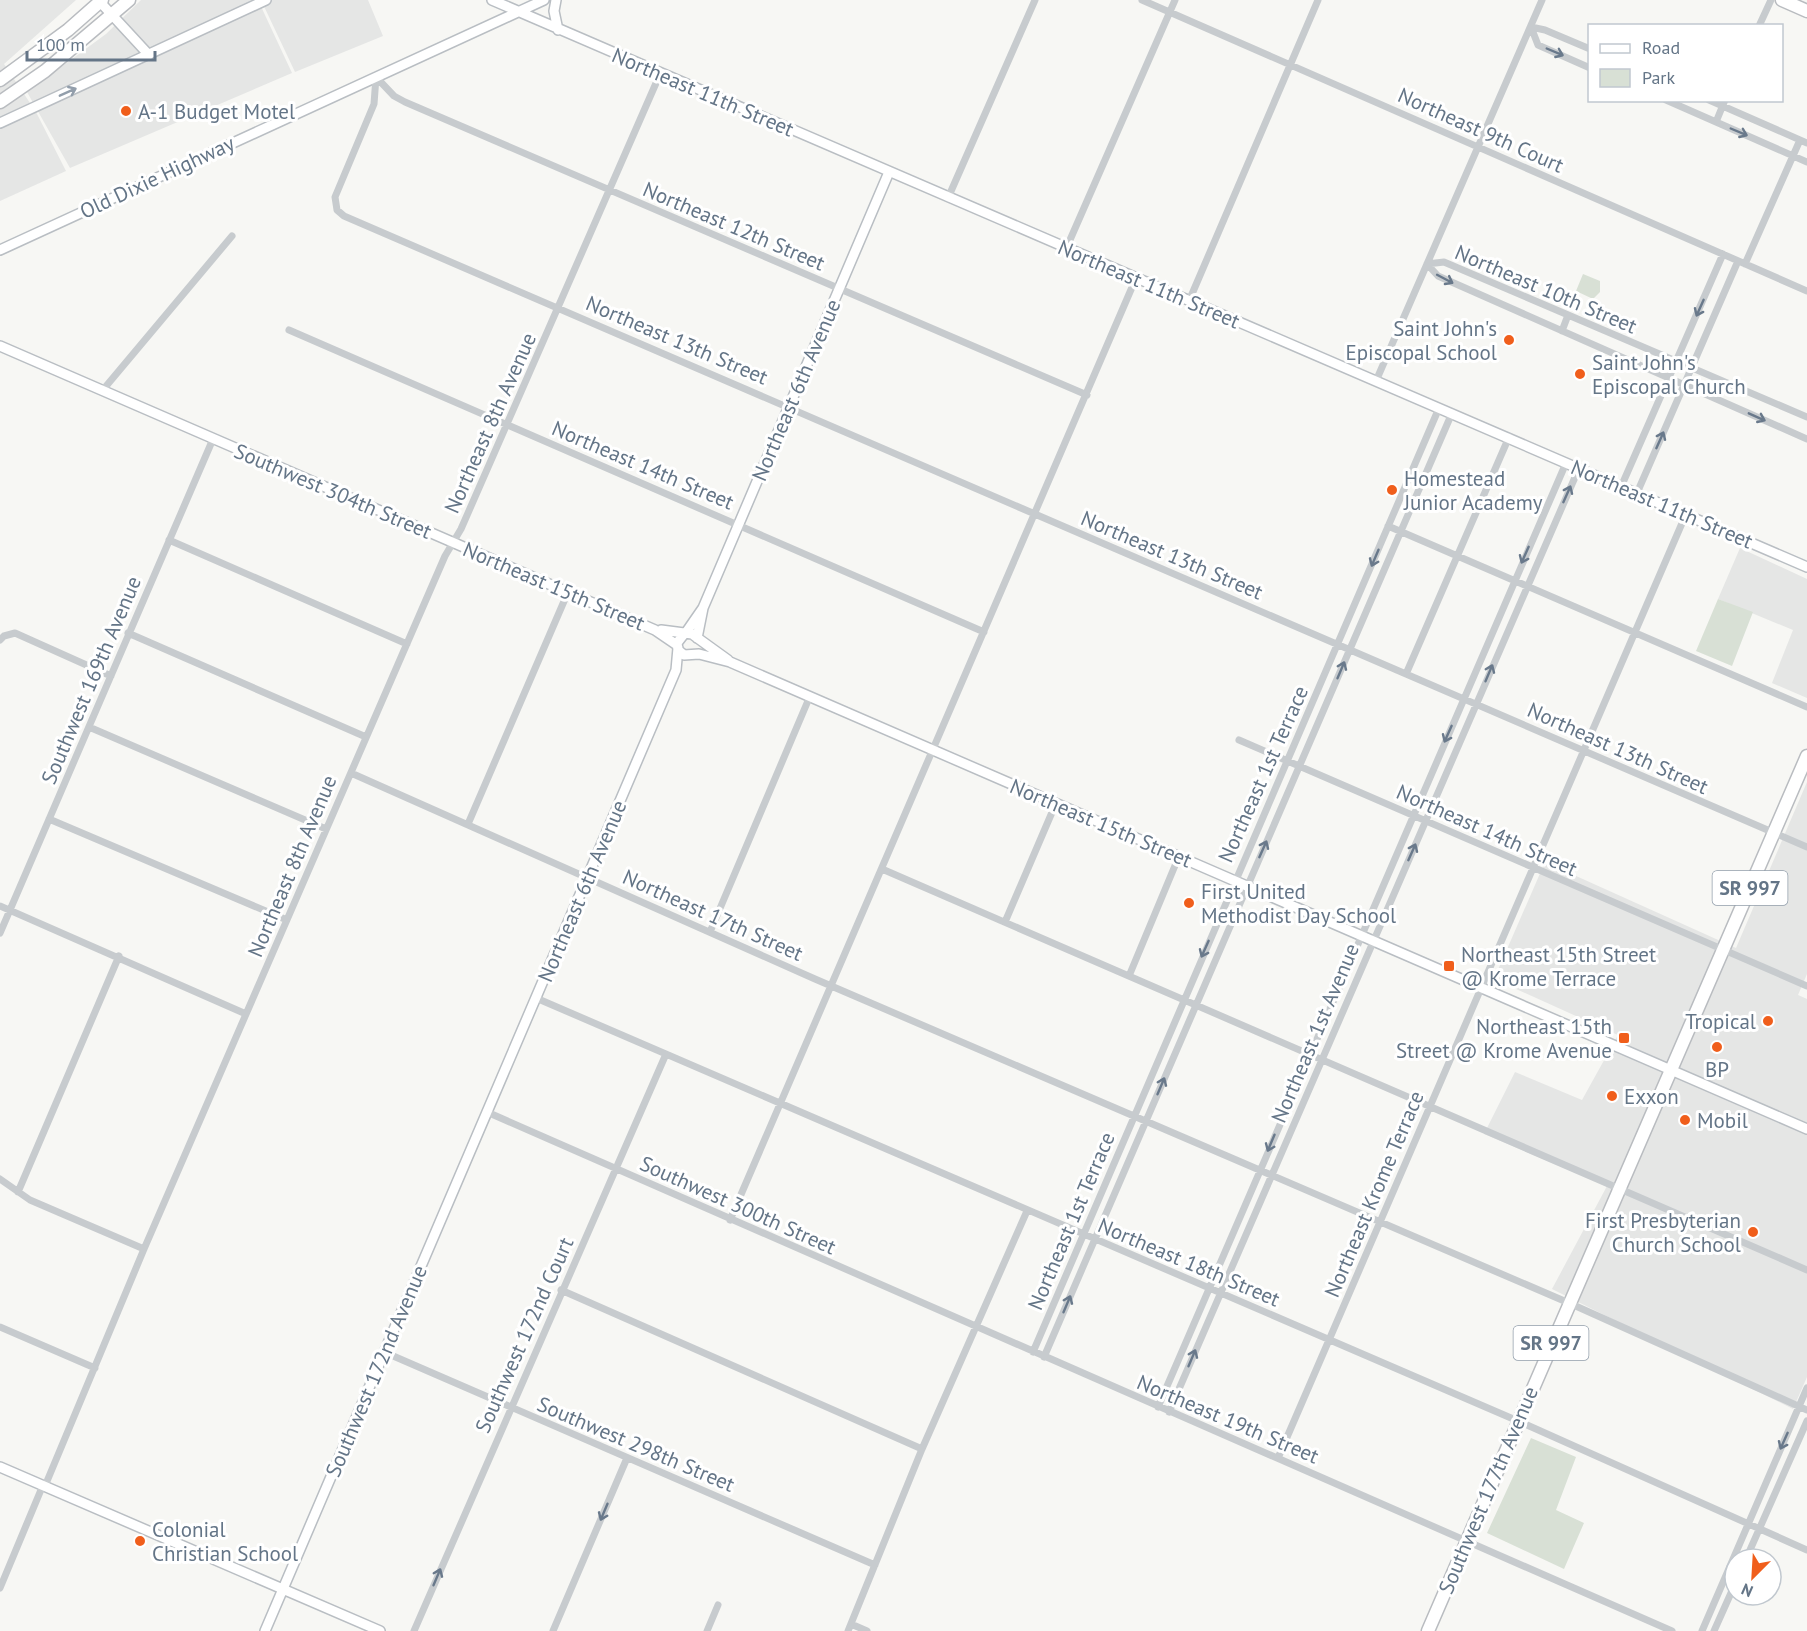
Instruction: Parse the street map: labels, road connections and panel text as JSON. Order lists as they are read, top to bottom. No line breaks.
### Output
{"streets":{"highway":["SR 997","Southwest 177th Avenue"],"street":["Northeast 11th Street","Northeast 9th Court","Old Dixie Highway","Northeast 12th Street","Northeast 10th Street","Northeast 13th Street","Northeast 6th Avenue","Northeast 8th Avenue","Northeast 14th Street","Southwest 304th Street","Northeast 15th Street","Southwest 169th Avenue","Northeast 1st Terrace","Northeast 17th Street","Northeast 1st Avenue","Northeast Krome Terrace","Southwest 300th Street","Northeast 18th Street","Southwest 172nd Court","Southwest 172nd Avenue","Northeast 19th Street","Southwest 298th Street"]},"crossings":[["Northeast 11th Street","Old Dixie Highway"],["Northeast 11th Street","Northeast 6th Avenue"],["Northeast 11th Street","Northeast 8th Avenue"],["Northeast 11th Street","Northeast 1st Terrace"],["Northeast 11th Street","Northeast 1st Avenue"],["Northeast 11th Street","Northeast Krome Terrace"],["Old Dixie Highway","Northeast 12th Street"],["Old Dixie Highway","Northeast 13th Street"],["Northeast 12th Street","Northeast 13th Street"],["Northeast 12th Street","Northeast 6th Avenue"],["Northeast 12th Street","Northeast 8th Avenue"],["Northeast 13th Street","Northeast 6th Avenue"],["Northeast 13th Street","Northeast 8th Avenue"],["Northeast 13th Street","Northeast 1st Terrace"],["Northeast 13th Street","SR 997"],["Northeast 13th Street","Northeast 1st Avenue"],["Northeast 13th Street","Northeast Krome Terrace"],["Northeast 6th Avenue","Northeast 14th Street"],["Northeast 6th Avenue","Northeast 15th Street"],["Northeast 6th Avenue","Northeast 17th Street"],["Northeast 6th Avenue","Southwest 300th Street"],["Northeast 6th Avenue","Northeast 18th Street"],["Northeast 6th Avenue","Southwest 172nd Avenue"],["Northeast 8th Avenue","Northeast 14th Street"],["Northeast 8th Avenue","Southwest 304th Street"],["Northeast 8th Avenue","Northeast 15th Street"],["Northeast 8th Avenue","Northeast 17th Street"],["Northeast 14th Street","Northeast 1st Terrace"],["Northeast 14th Street","SR 997"],["Northeast 14th Street","Northeast 1st Avenue"],["Northeast 14th Street","Northeast Krome Terrace"],["Northeast 14th Street","Southwest 177th Avenue"],["Southwest 304th Street","Northeast 15th Street"],["Southwest 304th Street","Southwest 169th Avenue"],["Northeast 15th Street","Northeast 1st Terrace"],["Northeast 15th Street","Northeast 1st Avenue"],["Northeast 15th Street","Northeast Krome Terrace"],["Northeast 15th Street","Southwest 177th Avenue"],["Northeast 1st Terrace","Northeast 17th Street"],["Northeast 1st Terrace","Northeast 18th Street"],["Northeast 1st Terrace","Northeast 19th Street"],["SR 997","Southwest 177th Avenue"],["Northeast 1st Avenue","Northeast 18th Street"],["Northeast 1st Avenue","Northeast 19th Street"],["Northeast Krome Terrace","Northeast 18th Street"],["Northeast Krome Terrace","Northeast 19th Street"],["Southwest 300th Street","Southwest 172nd Court"],["Southwest 300th Street","Southwest 172nd Avenue"],["Southwest 300th Street","Northeast 19th Street"],["Northeast 18th Street","Southwest 172nd Court"],["Northeast 18th Street","Southwest 177th Avenue"],["Southwest 172nd Court","Southwest 298th Street"],["Southwest 172nd Avenue","Southwest 298th Street"],["Northeast 19th Street","Southwest 177th Avenue"]],"one_way":["Southwest 172nd Court"],"places":{"other":["A-1 Budget Motel","Saint John's Episcopal School","Saint John's Episcopal Church","Homestead Junior Academy","First United Methodist Day School","Tropical","BP","Exxon","Mobil","First Presbyterian Church School","Colonial Christian School"],"transit":["Northeast 15th Street @ Krome Terrace","Northeast 15th Street @ Krome Avenue"]},"legend":["Road","Park"],"scale_bar":"100 m","north":"bottom left"}
